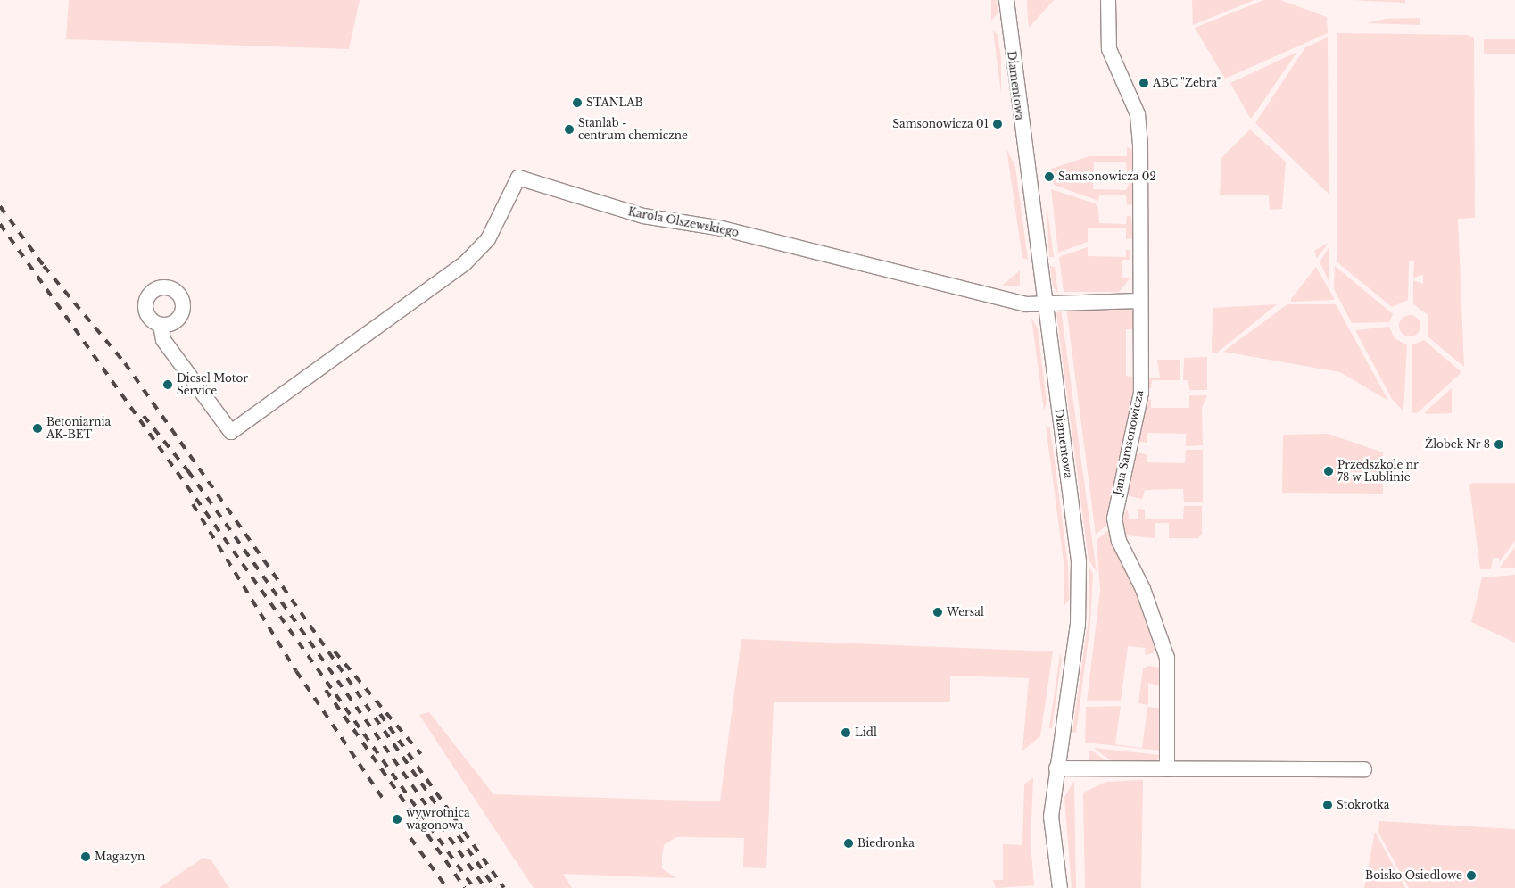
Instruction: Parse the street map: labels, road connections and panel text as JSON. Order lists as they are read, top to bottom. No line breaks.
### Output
{"streets":{"street":["Diamentowa","Karola Olszewskiego","Jana Samsonowicza"]},"crossings":[["Diamentowa","Karola Olszewskiego"]],"places":["ABC \"Zebra\"","STANLAB","Samsonowicza 01","Stanlab - centrum chemiczne","Samsonowicza 02","Diesel Motor Service","Betoniarnia AK-BET","Żłobek Nr 8","Przedszkole nr 78 w Lublinie","Wersal","Lidl","Stokrotka","wywrotnica wagonowa","Biedronka","Magazyn","Boisko Osiedlowe"]}
